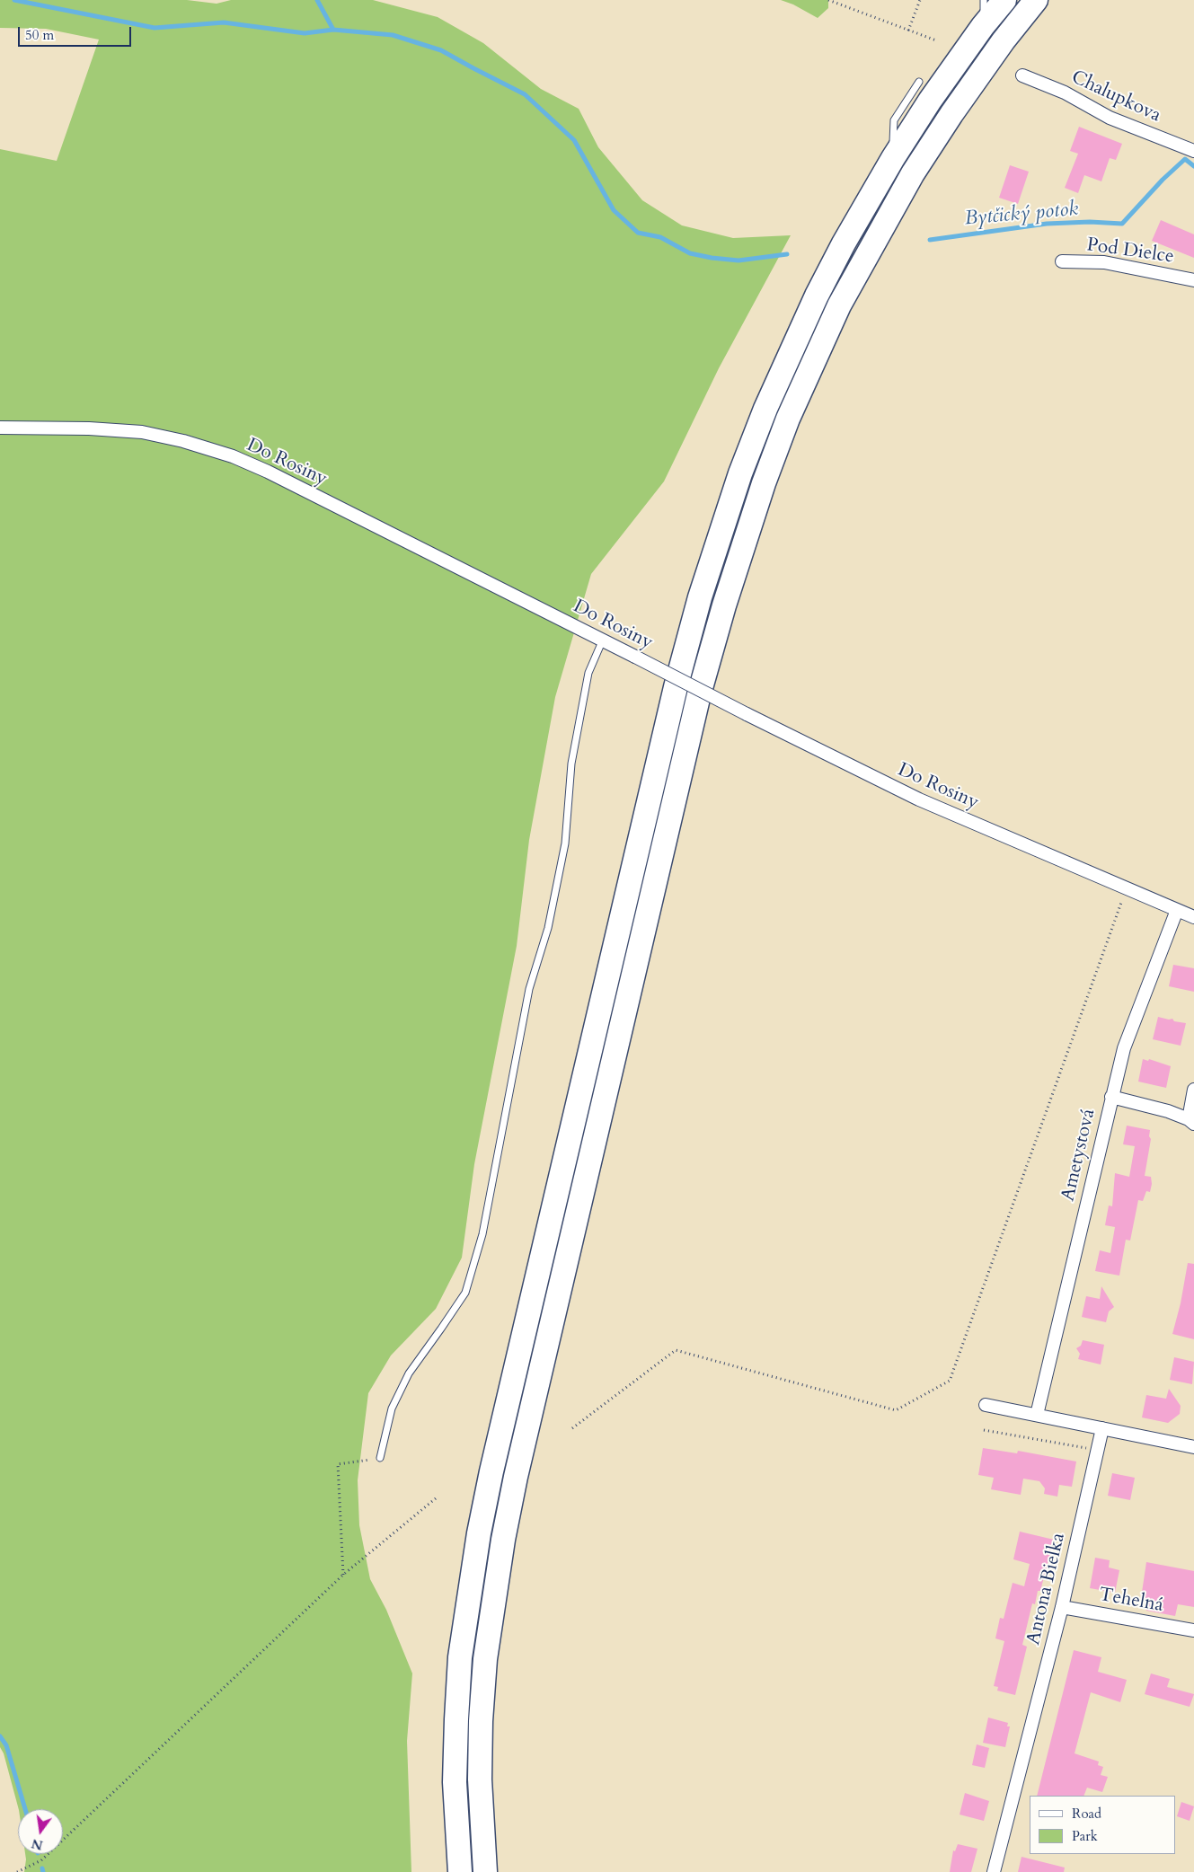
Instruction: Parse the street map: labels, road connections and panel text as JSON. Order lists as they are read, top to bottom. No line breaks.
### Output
{"streets":{"street":["Chalupkova","Pod Dielce","Do Rosiny","Ametystová","Antona Bielka","Tehelná"]},"crossings":[["Do Rosiny","Ametystová"],["Antona Bielka","Tehelná"]],"water":["Bytčický potok"],"legend":["Road","Park"],"scale_bar":"50 m","north":"bottom"}
